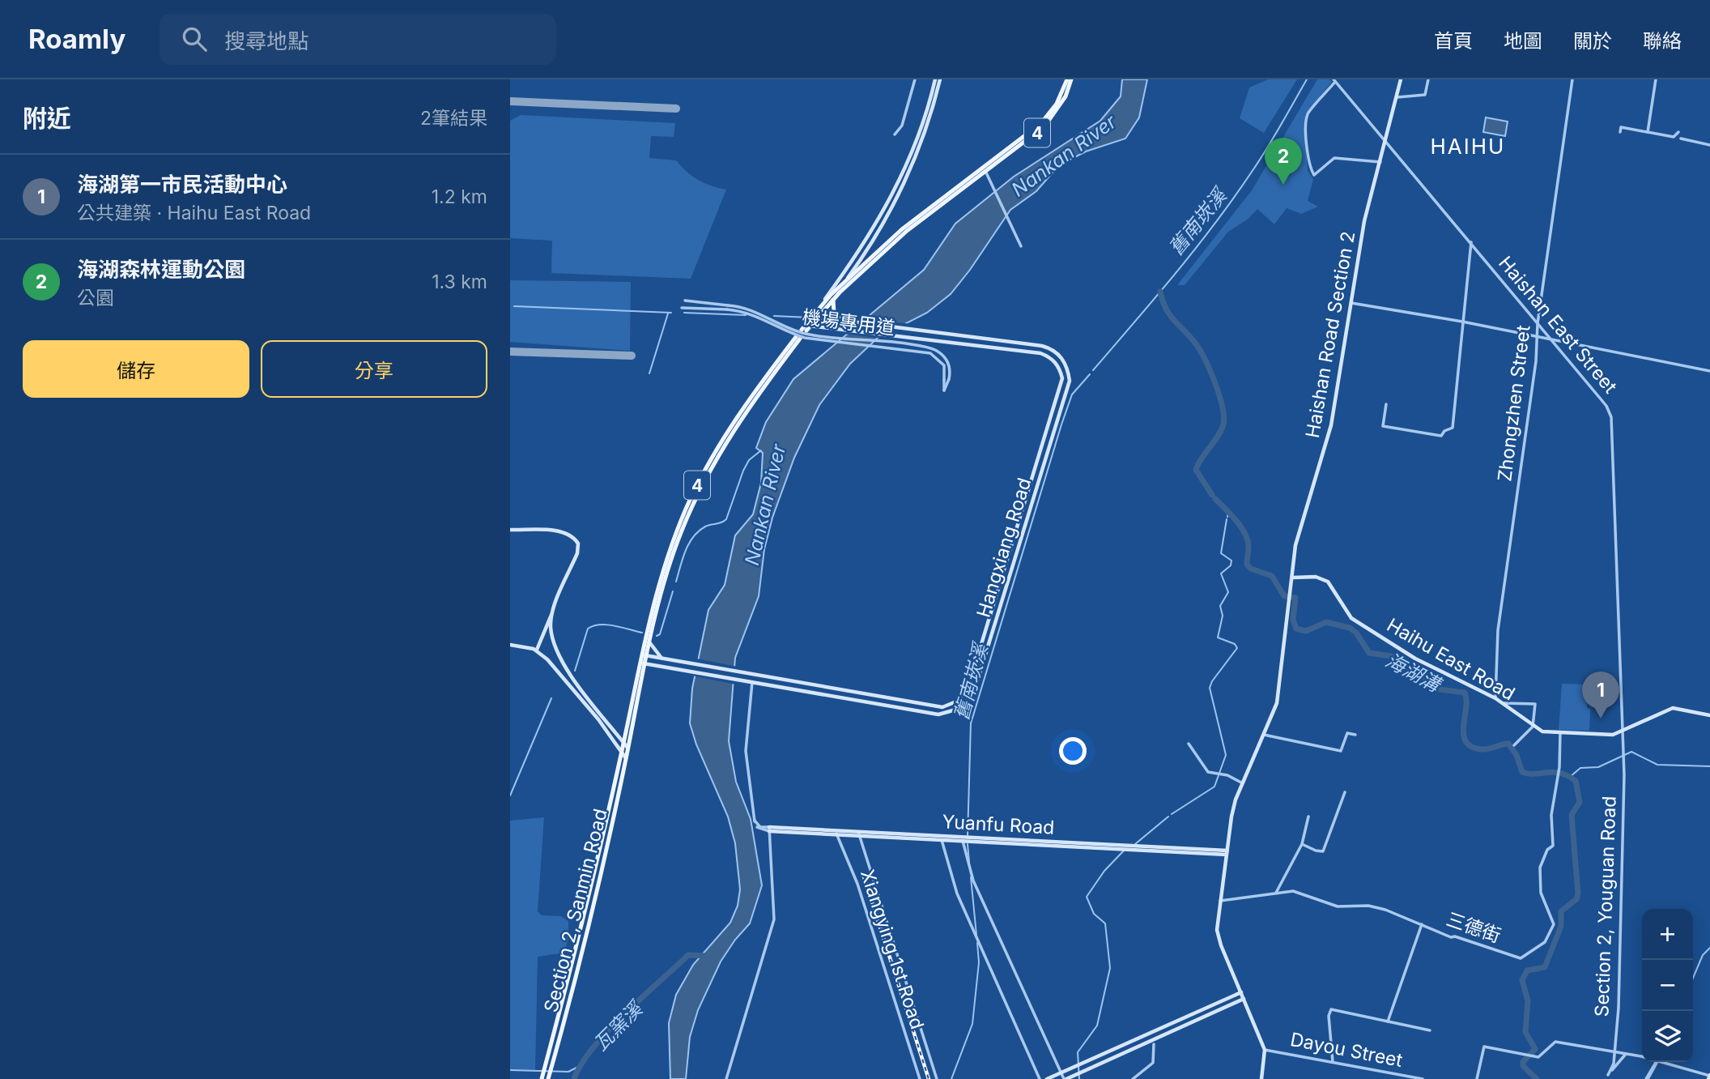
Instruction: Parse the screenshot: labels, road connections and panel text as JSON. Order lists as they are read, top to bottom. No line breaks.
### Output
{"streets":{"main road":["4","Section 2, Sanmin Road"],"street":["機場專用道","Haishan East Street","Haishan Road Section 2","Zhongzhen Street","Hangxiang Road","Haihu East Road","Yuanfu Road","Section 2, Youguan Road","三德街","Xiangying 1st Road","Dayou Street"]},"crossings":[["4","Hangxiang Road"],["4","Section 2, Sanmin Road"],["Haishan East Street","Haishan Road Section 2"],["Haishan East Street","Zhongzhen Street"],["Haishan East Street","Haihu East Road"],["Haishan East Street","Section 2, Youguan Road"],["Haishan Road Section 2","Haihu East Road"],["Haishan Road Section 2","Yuanfu Road"],["Haishan Road Section 2","三德街"],["Haishan Road Section 2","Dayou Street"],["Zhongzhen Street","Haihu East Road"],["Haihu East Road","Section 2, Youguan Road"],["Haihu East Road","三德街"],["Yuanfu Road","Xiangying 1st Road"]],"districts":["HAIHU"],"water":["Nankan River","舊南崁溪","海湖溝","瓦窯溪"],"page":{"header":"Roamly","search":"搜尋地點","nav":["首頁","地圖","關於","聯絡"],"heading":["附近","2筆結果"],"pins":["2","1"],"list":[{"mark":"1","name":"海湖第一市民活動中心","note":"公共建築 · Haihu East Road","value":"1.2 km"},{"mark":"2","name":"海湖森林運動公園","note":"公園","value":"1.3 km"}],"buttons":["儲存","分享"],"map_buttons":["+","−"]}}
